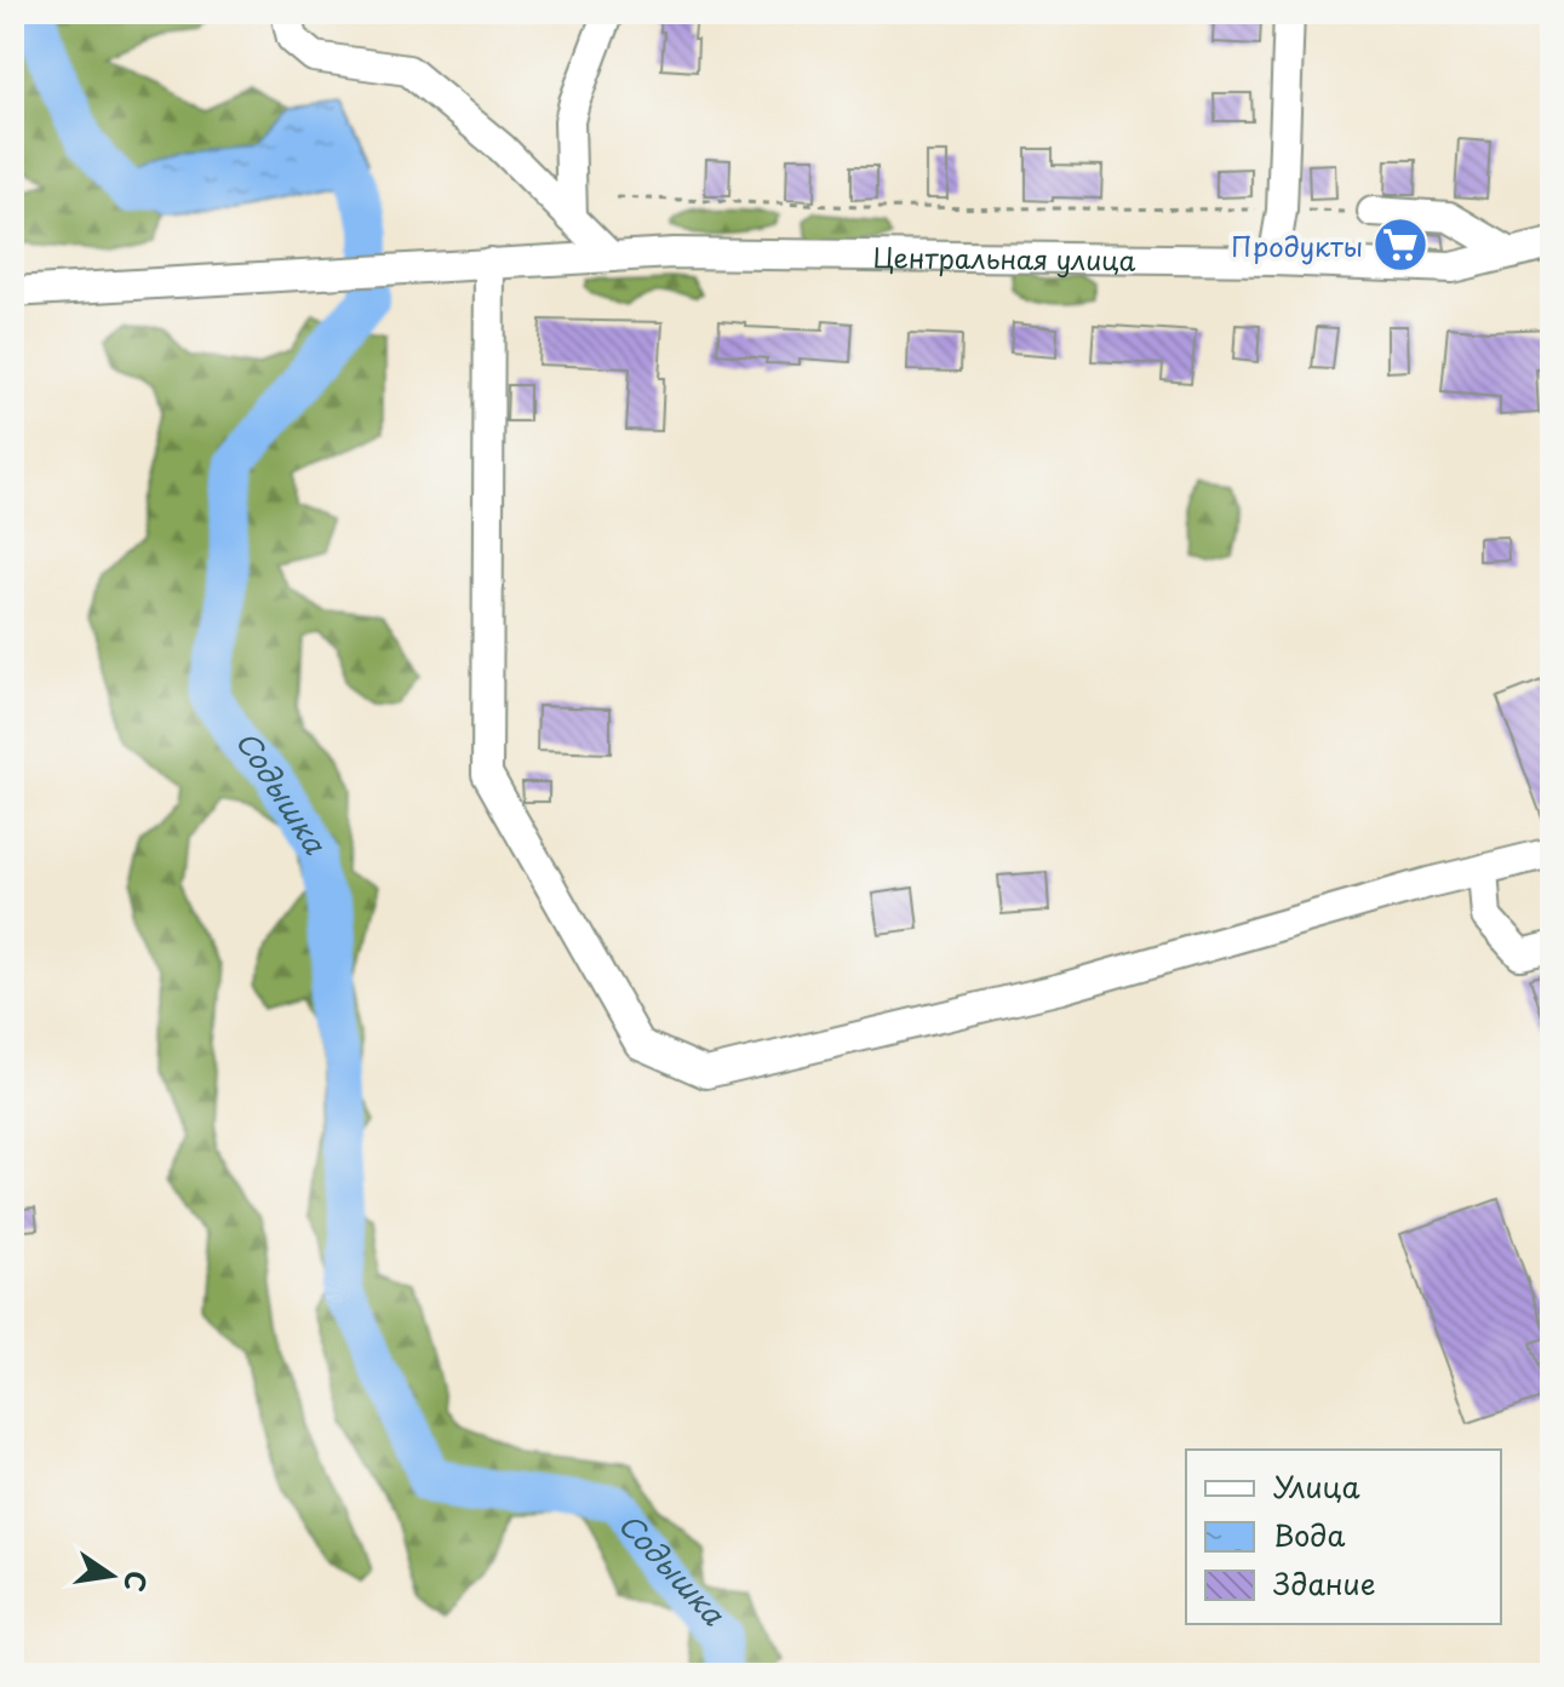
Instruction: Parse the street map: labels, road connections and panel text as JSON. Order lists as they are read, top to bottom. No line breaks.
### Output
{"streets":{"street":["Центральная улица"]},"water":["Содышка"],"places":{"supermarket":["Продукты"]},"legend":["Улица","Вода","Здание"],"north":"right"}
